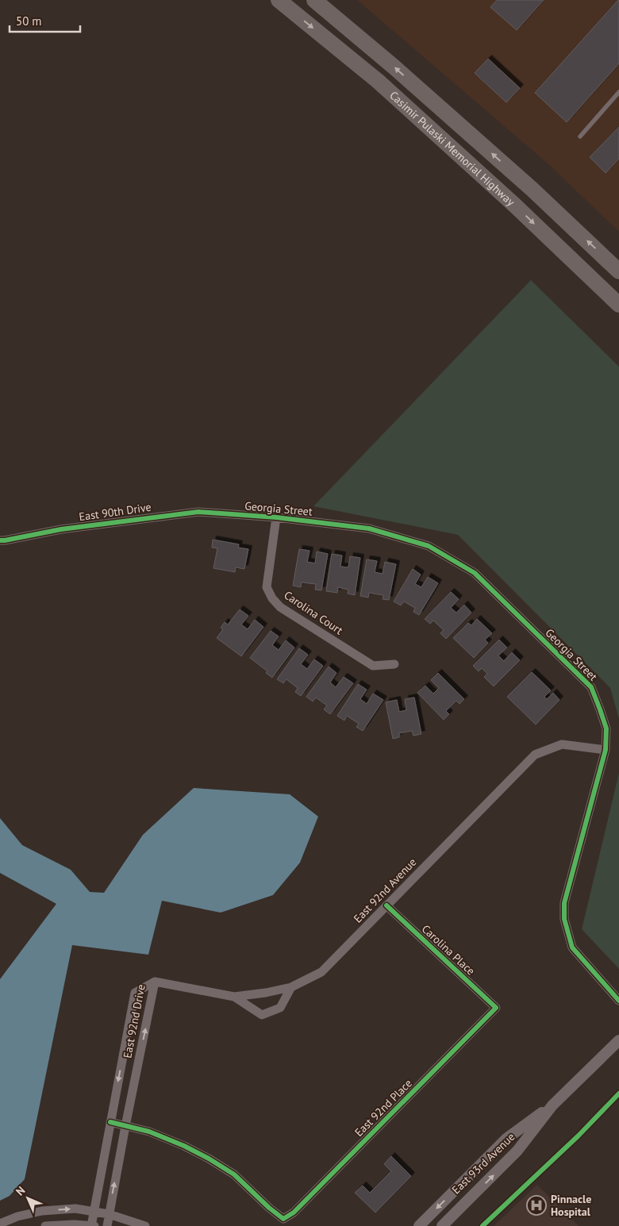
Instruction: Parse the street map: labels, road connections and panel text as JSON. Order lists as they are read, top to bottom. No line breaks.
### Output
{"streets":{"highway":["Casimir Pulaski Memorial Highway"],"street":["Georgia Street","East 90th Drive","Carolina Court","East 92nd Avenue","Carolina Place","East 92nd Drive","East 92nd Place","East 93rd Avenue"]},"crossings":[["Georgia Street","East 90th Drive"],["Georgia Street","Carolina Court"],["Georgia Street","East 92nd Avenue"],["East 92nd Avenue","Carolina Place"],["East 92nd Avenue","East 92nd Drive"],["Carolina Place","East 92nd Place"],["East 92nd Drive","East 92nd Place"]],"places":{"hospital":["Pinnacle Hospital"]},"scale_bar":"50 m","north":"top left"}
